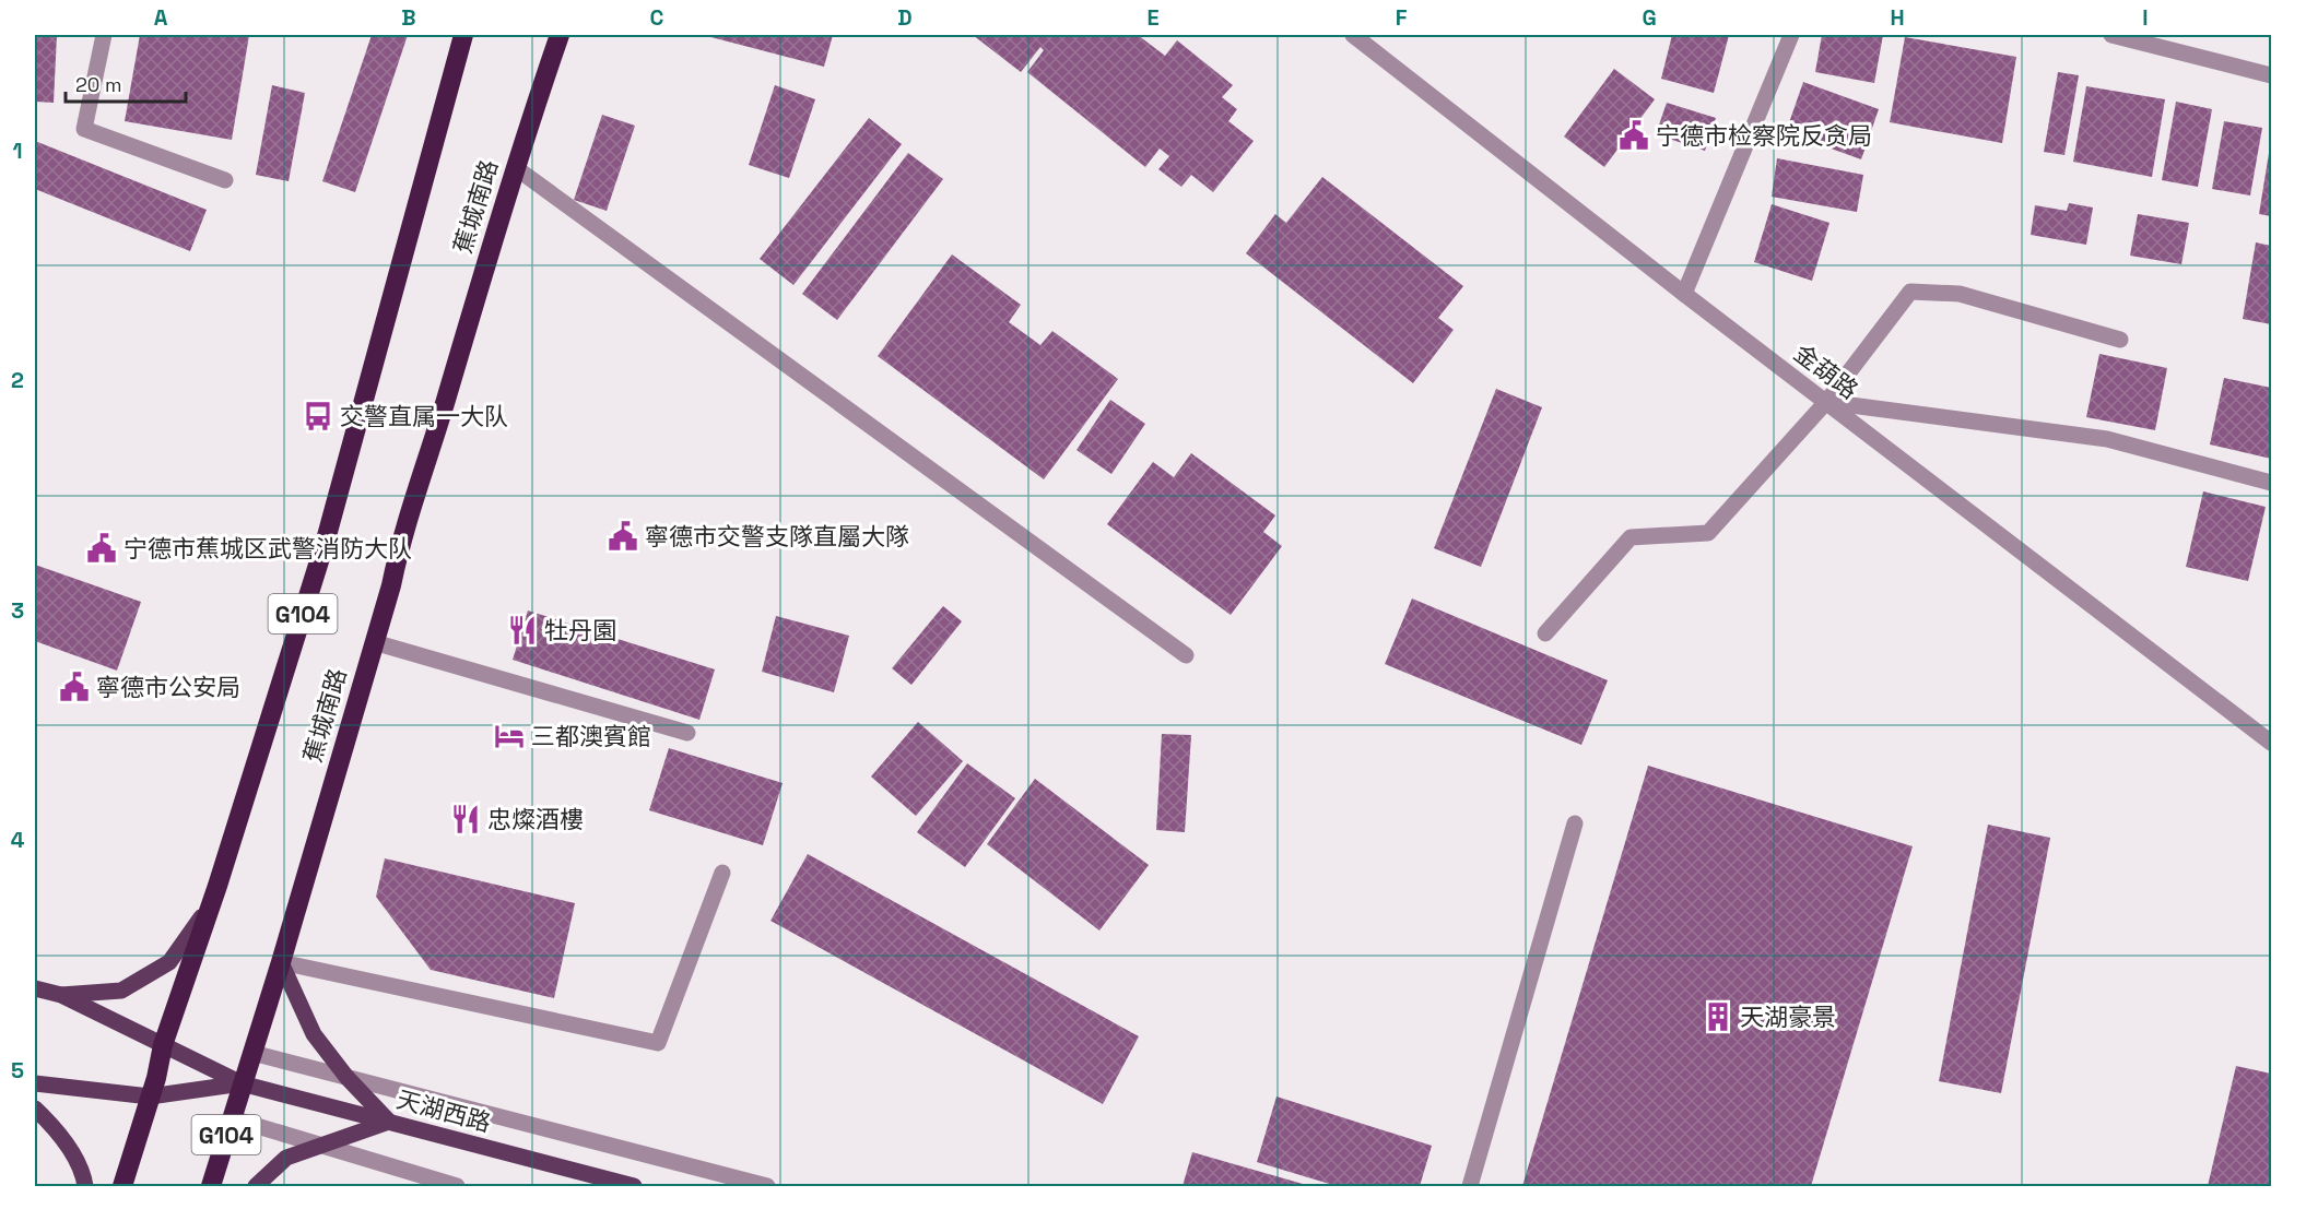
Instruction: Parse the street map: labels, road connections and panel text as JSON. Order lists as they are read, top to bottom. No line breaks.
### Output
{"streets":{"highway":["蕉城南路","G104"],"main road":["天湖西路"],"street":["金葫路"]},"crossings":[["蕉城南路","天湖西路"]],"places":{"public building":["宁德市检察院反贪局","寧德市交警支隊直屬大隊","宁德市蕉城区武警消防大队","寧德市公安局"],"bus stop":["交警直属一大队"],"restaurant":["牡丹園","忠燦酒樓"],"hotel":["三都澳賓館"],"building":["天湖豪景"]},"scale_bar":"20 m","grid":{"columns":["A","B","C","D","E","F","G","H","I"],"rows":["1","2","3","4","5"]}}
